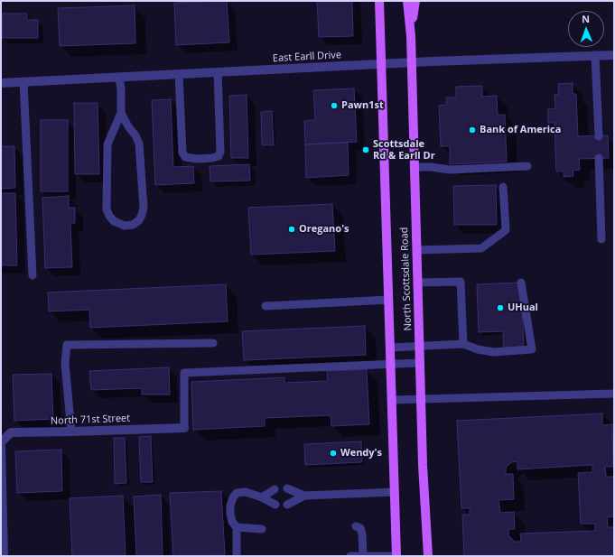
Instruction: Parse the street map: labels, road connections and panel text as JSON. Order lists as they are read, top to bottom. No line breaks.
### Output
{"streets":{"main road":["North Scottsdale Road"],"street":["East Earll Drive","North 71st Street"]},"crossings":[["East Earll Drive","North Scottsdale Road"]],"places":["Pawn1st","Bank of America","Scottsdale Rd & Earll Dr","Oregano's","UHual","Wendy's"],"north":"top"}
